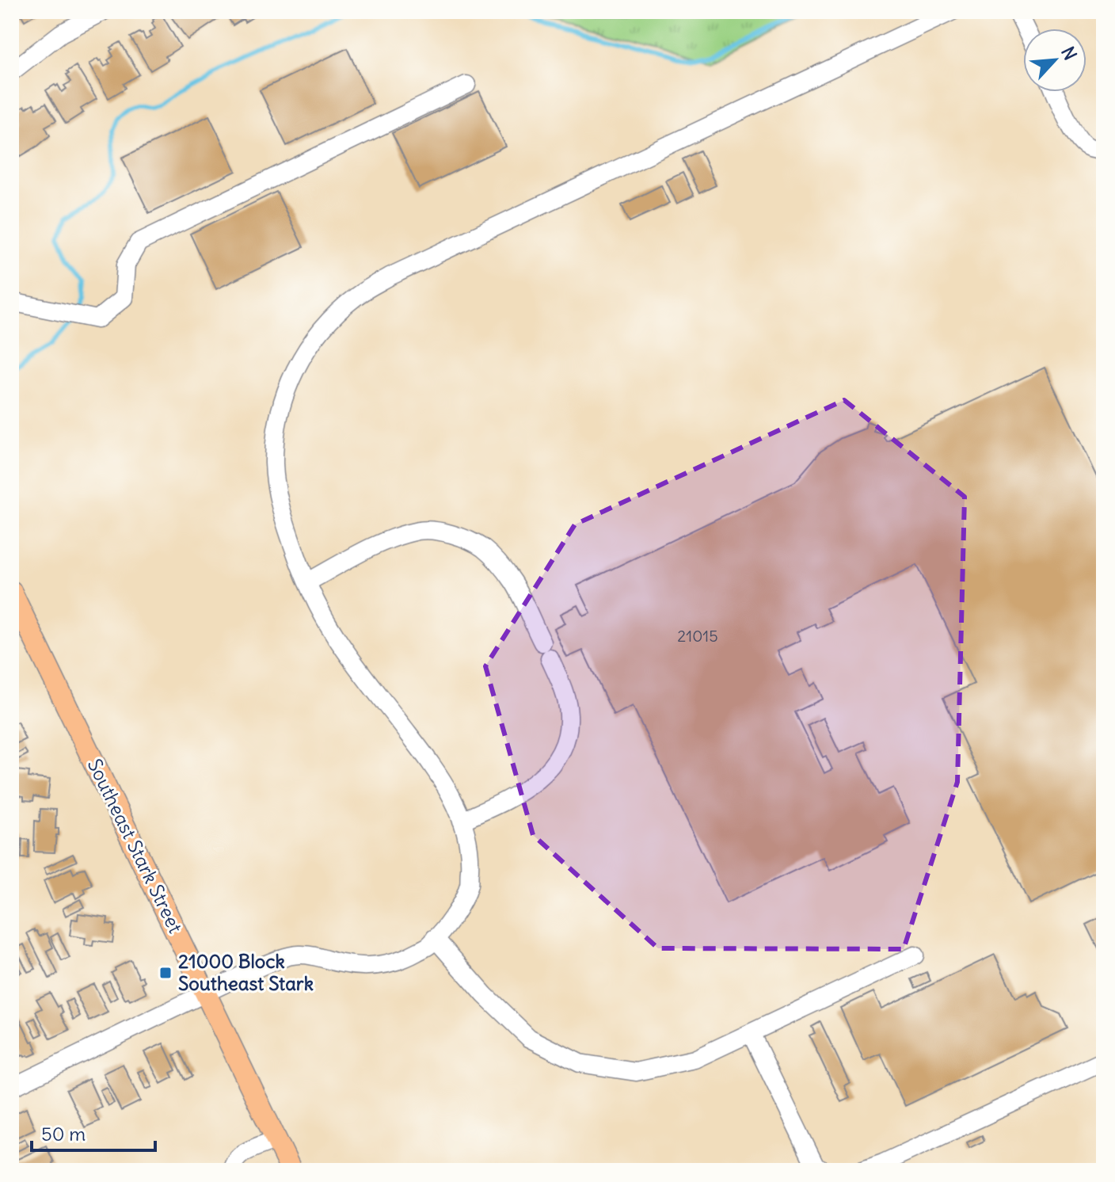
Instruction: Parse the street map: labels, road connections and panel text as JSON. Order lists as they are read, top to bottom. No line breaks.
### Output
{"streets":{"main road":["Southeast Stark Street"]},"places":{"transit":["21000 Block Southeast Stark"]},"house_numbers":["21015"],"scale_bar":"50 m","north":"top right"}
